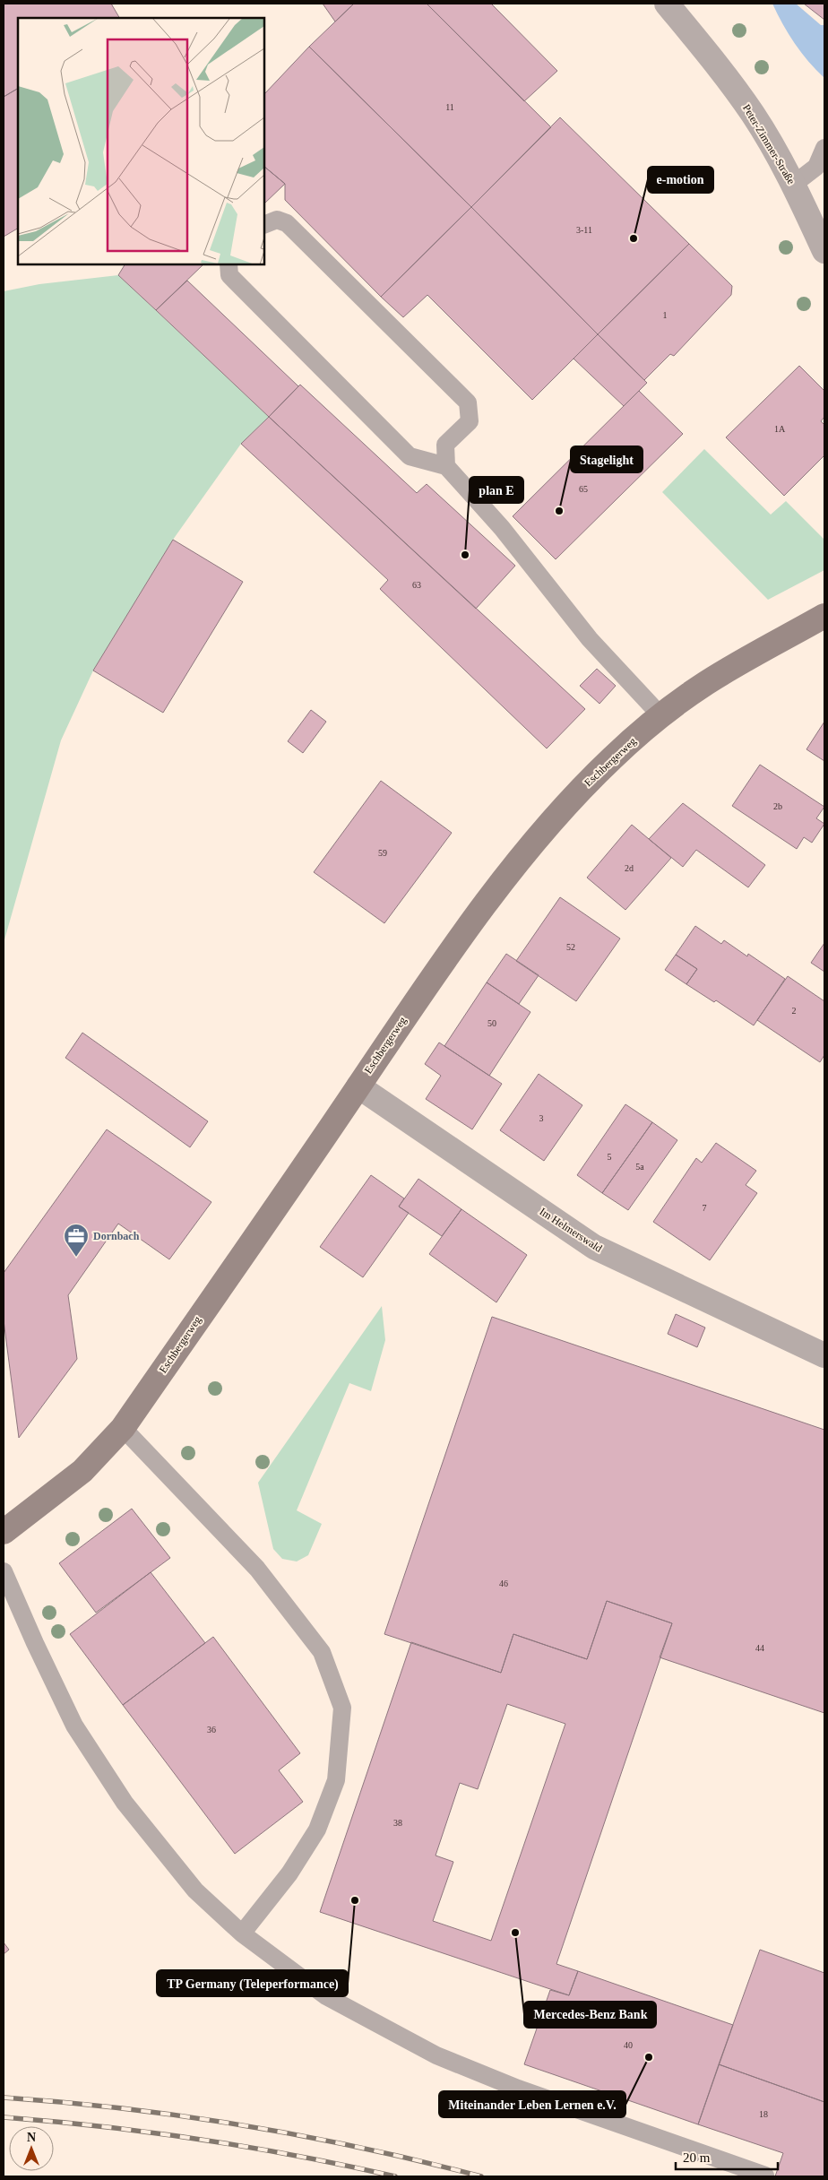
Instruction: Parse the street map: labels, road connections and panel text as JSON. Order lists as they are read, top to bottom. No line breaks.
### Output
{"streets":{"street":["Peter-Zimmer-Straße","Eschbergerweg","Im Helmerswald"]},"crossings":[["Eschbergerweg","Im Helmerswald"]],"places":{"other":["e-motion","Stagelight","plan E","TP Germany (Teleperformance)","Mercedes-Benz Bank","Miteinander Leben Lernen e.V."],"office":["Dornbach"]},"house_numbers":["11","3-11","1","1A","65","63","2b","59","2d","52","2","50","3","5","5a","7","46","44","36","38","40","18"],"scale_bar":"20 m","north":"top"}
